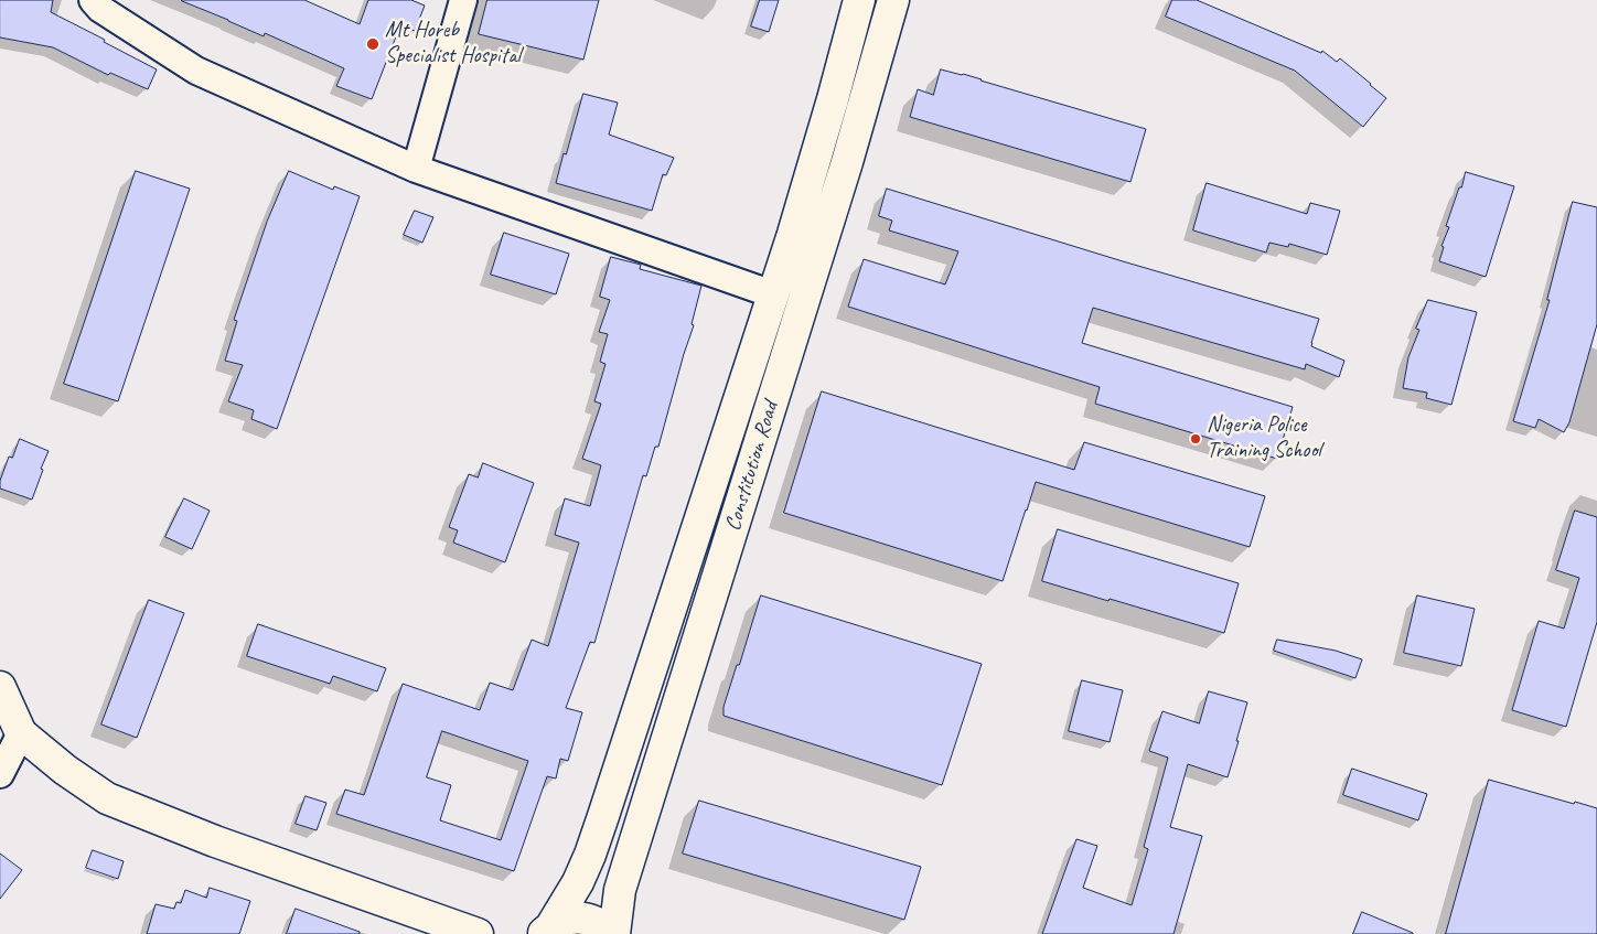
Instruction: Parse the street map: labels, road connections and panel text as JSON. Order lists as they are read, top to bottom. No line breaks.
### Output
{"streets":{"main road":["Constitution Road"]},"places":["Mt Horeb Specialist Hospital","Nigeria Police Training School"]}
